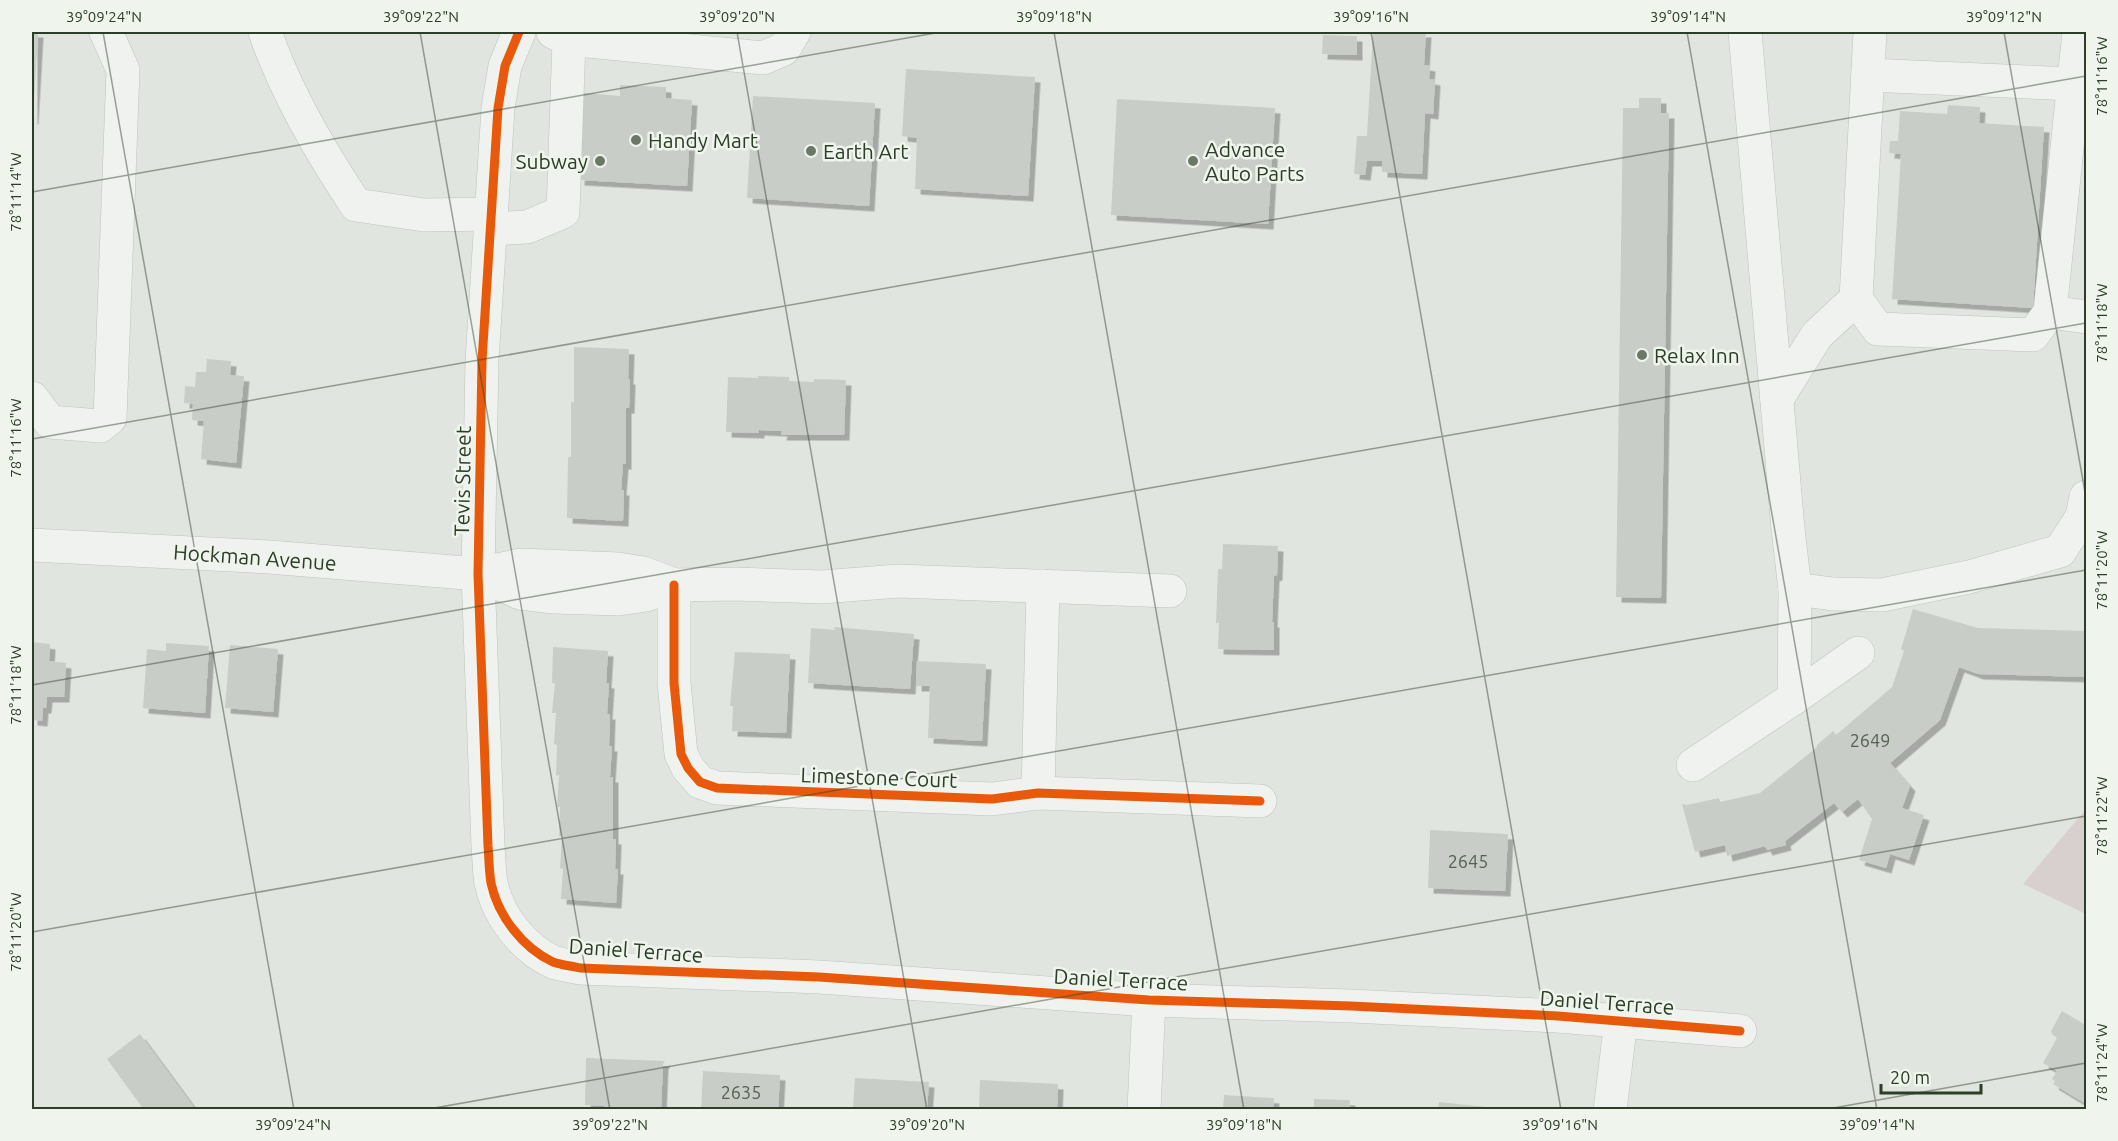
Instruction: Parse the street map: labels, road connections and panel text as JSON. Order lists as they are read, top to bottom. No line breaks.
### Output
{"streets":{"street":["Tevis Street","Hockman Avenue","Limestone Court","Daniel Terrace"]},"crossings":[["Tevis Street","Hockman Avenue"],["Tevis Street","Daniel Terrace"]],"places":["Handy Mart","Earth Art","Subway","Advance Auto Parts","Relax Inn"],"house_numbers":["2649","2645","2635"],"scale_bar":"20 m","coordinates":["39°09'24\"N","39°09'22\"N","39°09'20\"N","39°09'18\"N","39°09'16\"N","39°09'14\"N","39°09'12\"N","78°11'16\"W","78°11'14\"W","78°11'18\"W","78°11'20\"W","78°11'22\"W","78°11'24\"W"]}
